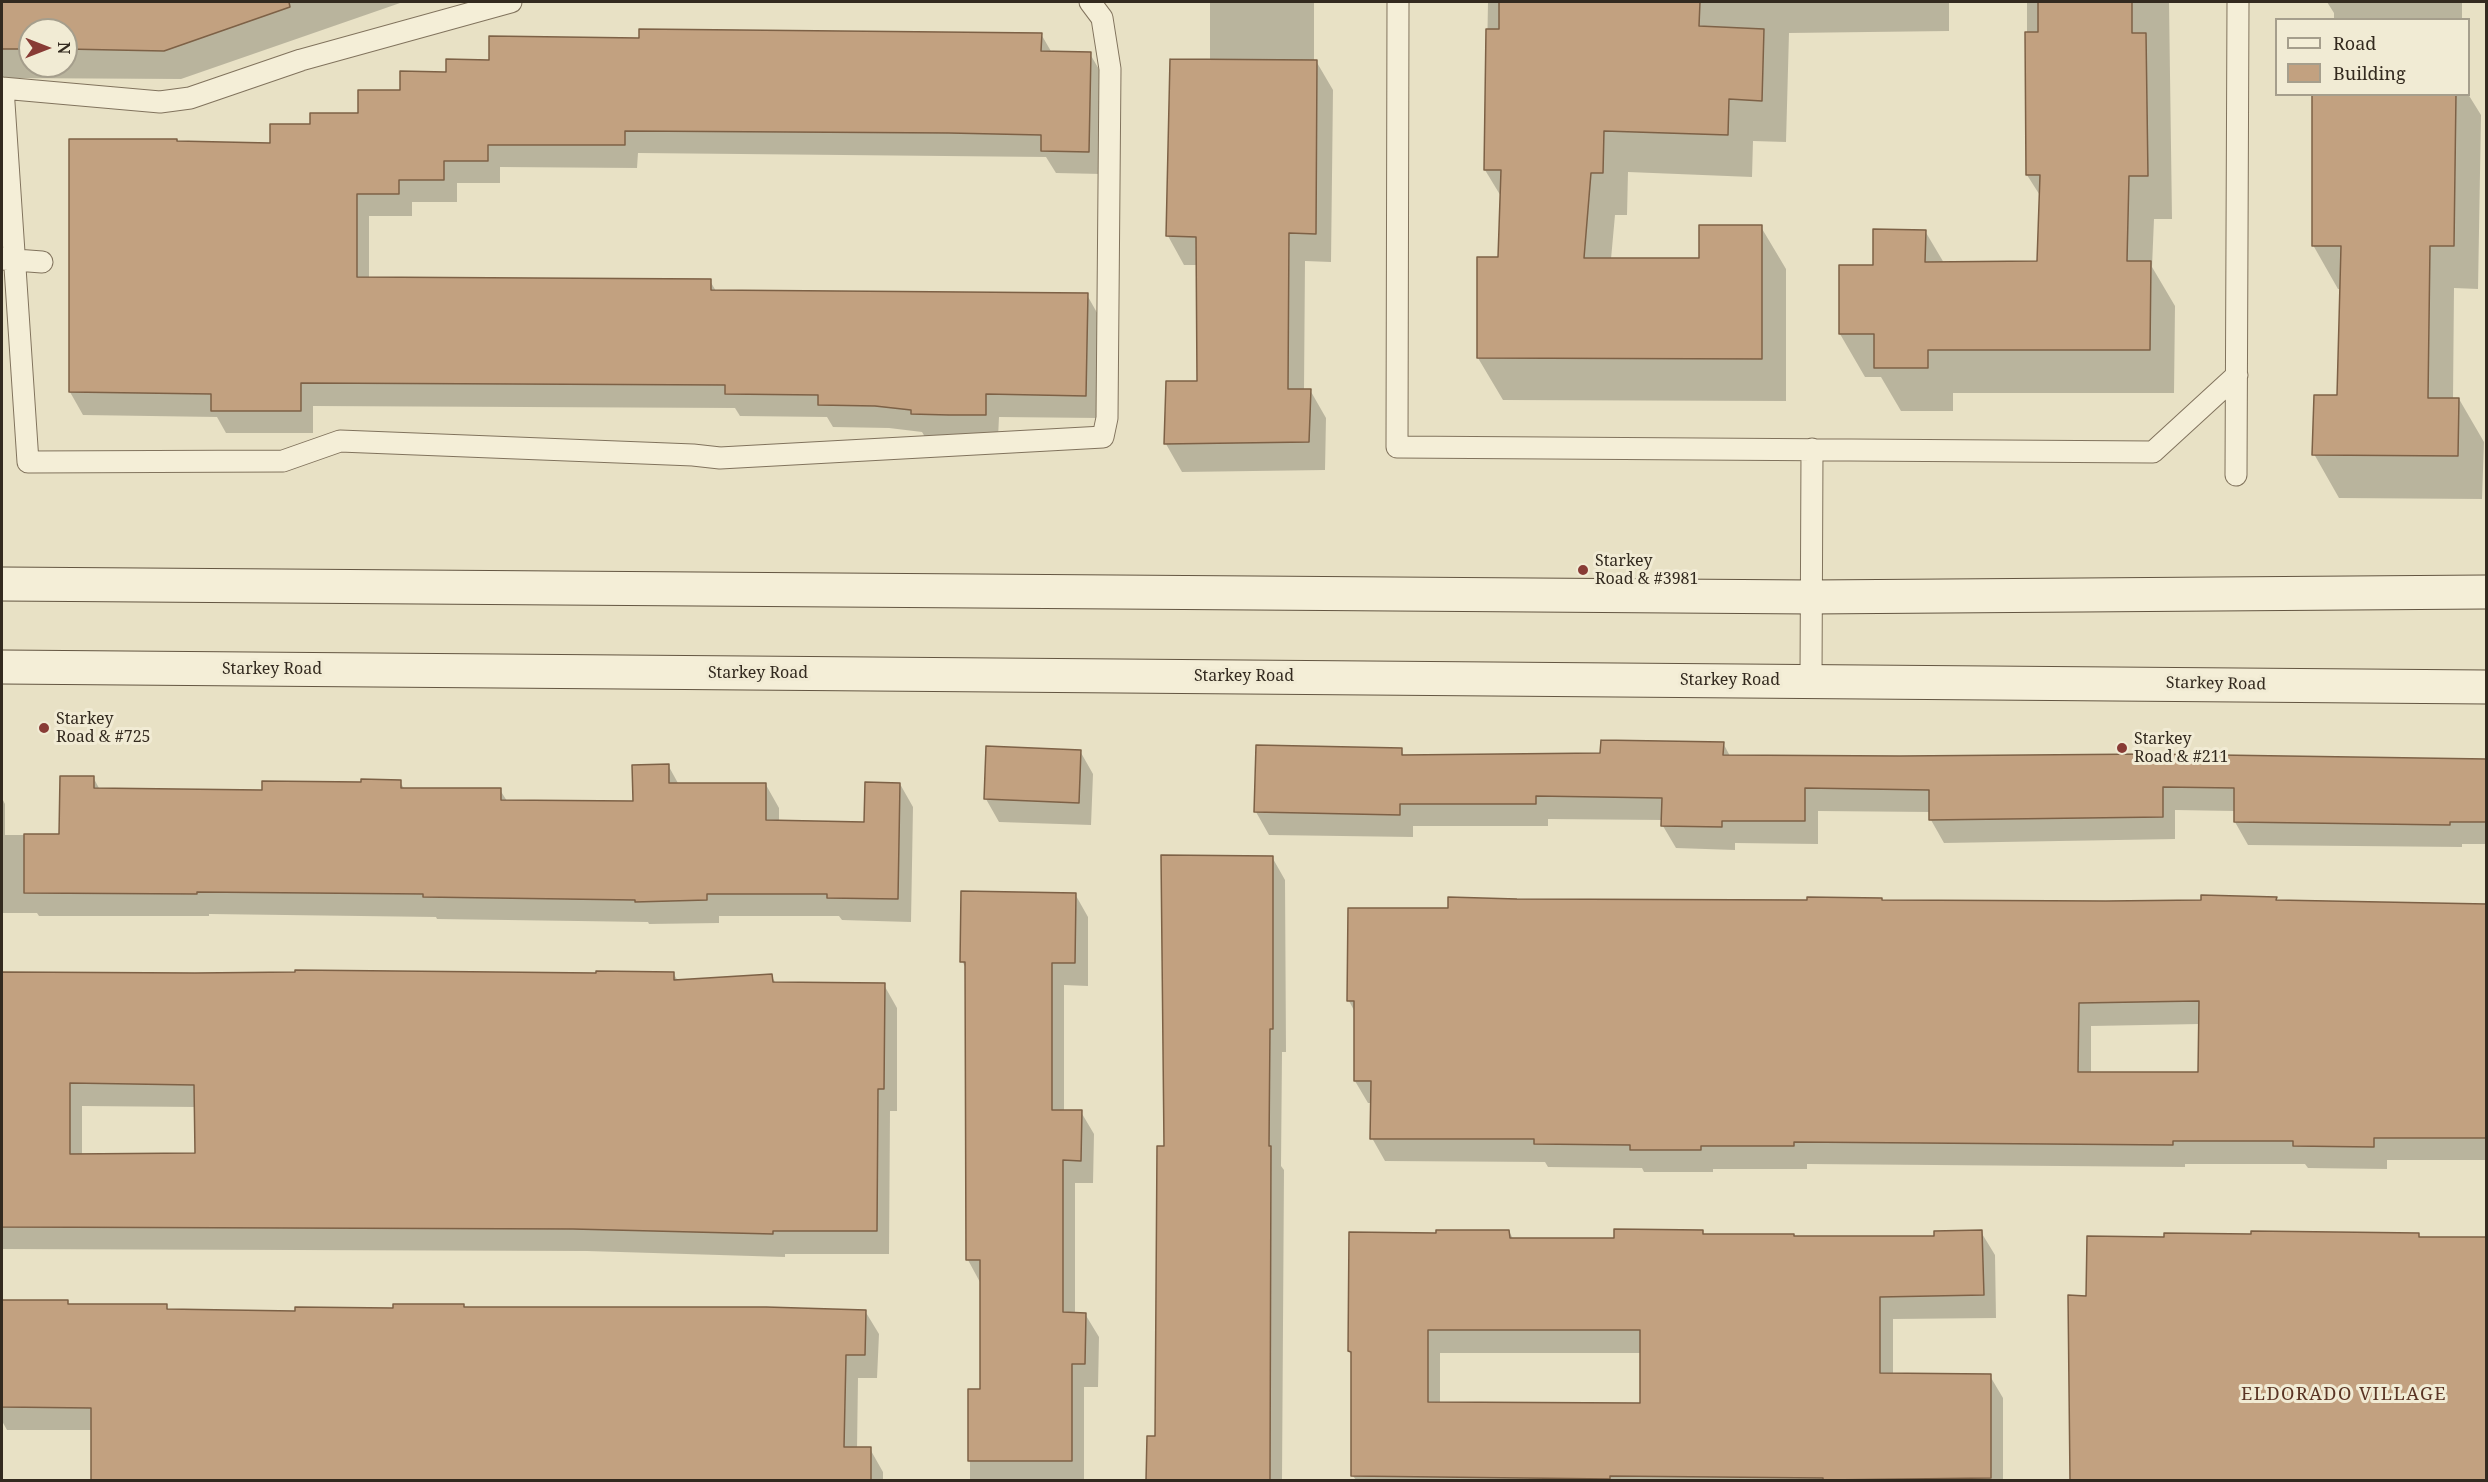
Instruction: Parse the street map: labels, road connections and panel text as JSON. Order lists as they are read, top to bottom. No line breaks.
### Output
{"streets":{"main road":["Starkey Road"]},"districts":["ELDORADO VILLAGE"],"places":["Starkey Road & #3981","Starkey Road & #725","Starkey Road & #211"],"legend":["Road","Building"],"north":"right"}
